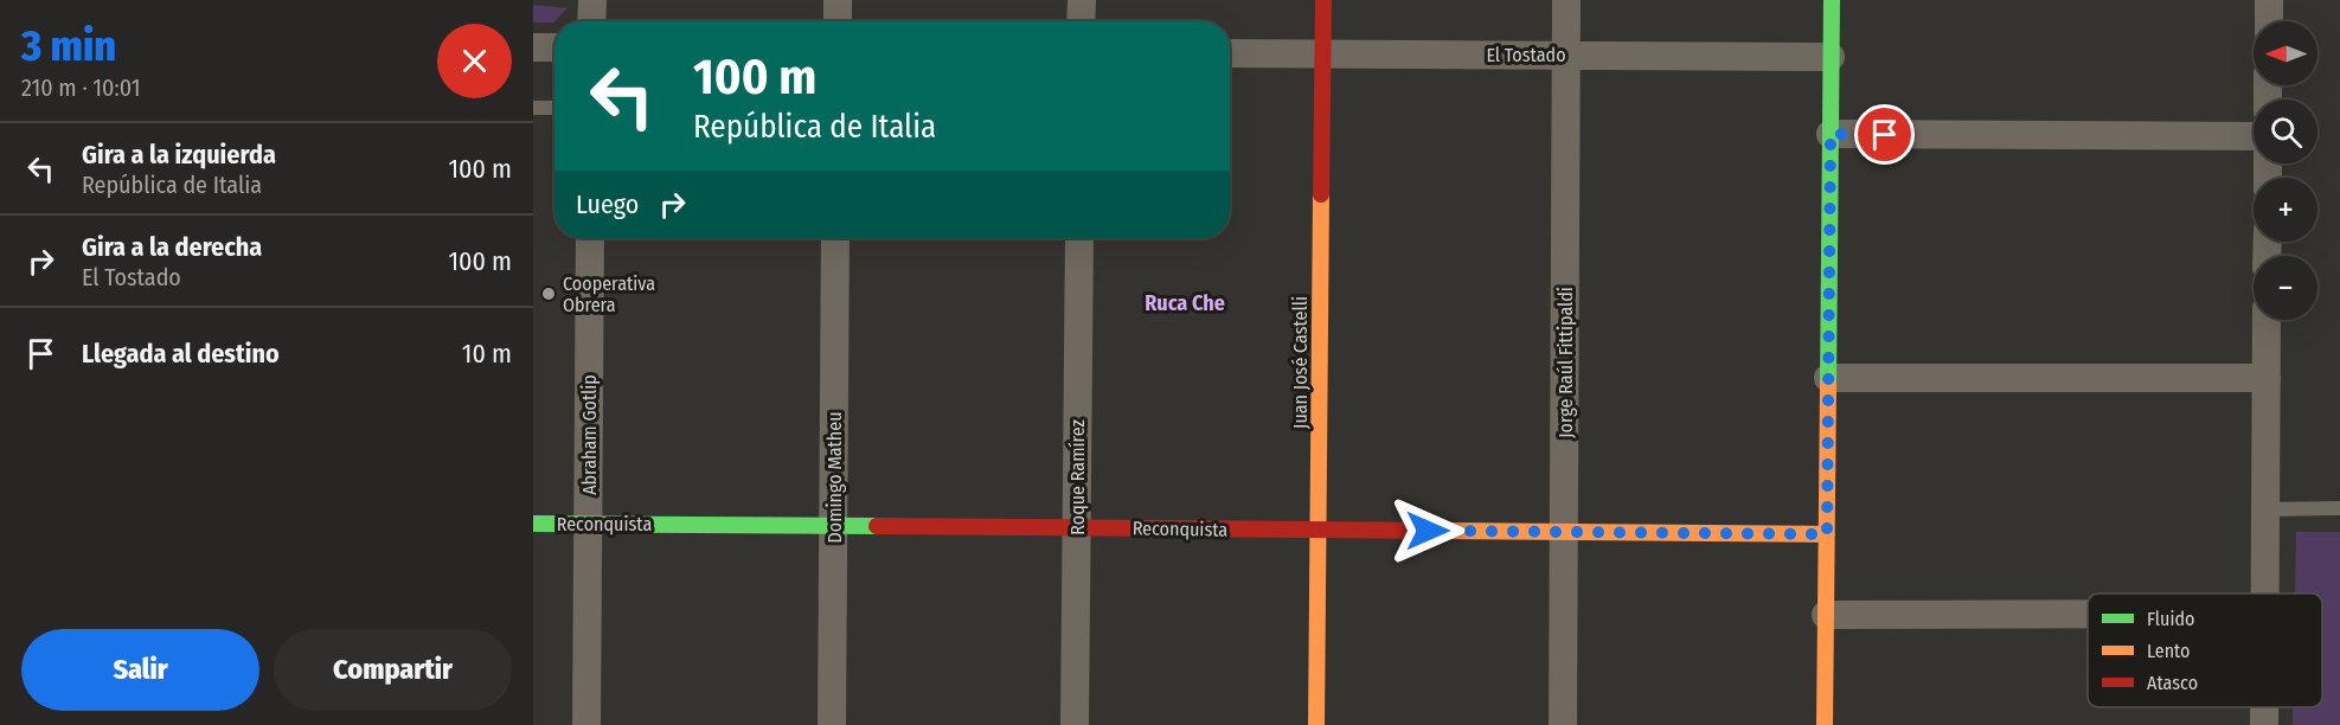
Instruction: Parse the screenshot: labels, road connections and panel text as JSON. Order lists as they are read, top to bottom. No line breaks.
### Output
{"streets":{"street":["El Tostado","Juan José Castelli","Jorge Raúl Fittipaldi","Abraham Gotlip","Domingo Matheu","Roque Ramírez","Reconquista"]},"crossings":[["El Tostado","Juan José Castelli"],["El Tostado","Jorge Raúl Fittipaldi"],["Juan José Castelli","Reconquista"],["Jorge Raúl Fittipaldi","Reconquista"],["Abraham Gotlip","Reconquista"],["Domingo Matheu","Reconquista"],["Roque Ramírez","Reconquista"]],"districts":["Ruca Che"],"places":["Cooperativa Obrera"],"legend":["Fluido","Lento","Atasco"],"north":"left","page":{"heading":["3 min","210 m · 10:01"],"map_buttons":["+","−"],"turn":["100 m","República de Italia"],"list":[{"name":"Gira a la izquierda","note":"República de Italia","value":"100 m"},{"name":"Gira a la derecha","note":"El Tostado","value":"100 m"},{"name":"Llegada al destino","value":"10 m"}],"then":"Luego","buttons":["Salir","Compartir"]}}
